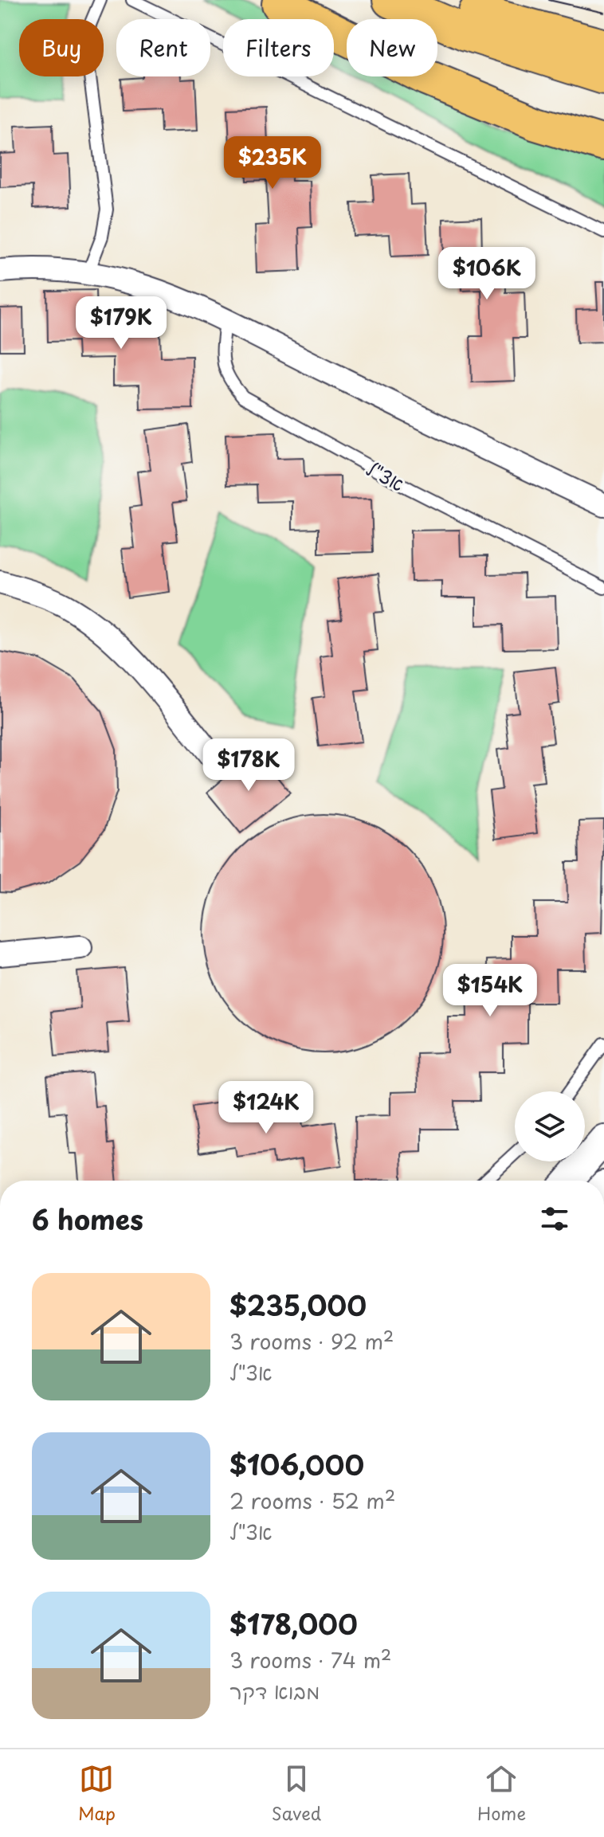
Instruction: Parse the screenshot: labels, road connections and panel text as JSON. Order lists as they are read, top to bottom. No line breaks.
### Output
{"streets":{"lane":["אצ\"ל"]},"page":{"chip":["Buy","Rent","Filters","New"],"price":["$235K","$106K","$179K","$178K","$154K","$124K"],"heading":"6 homes","list":[{"name":"$235,000","note":"3 rooms · 92 m² · אצ\"ל"},{"name":"$106,000","note":"2 rooms · 52 m² · אצ\"ל"},{"name":"$178,000","note":"3 rooms · 74 m² · מבוא דקר"}],"tabs":["Map","Saved","Home"]}}
